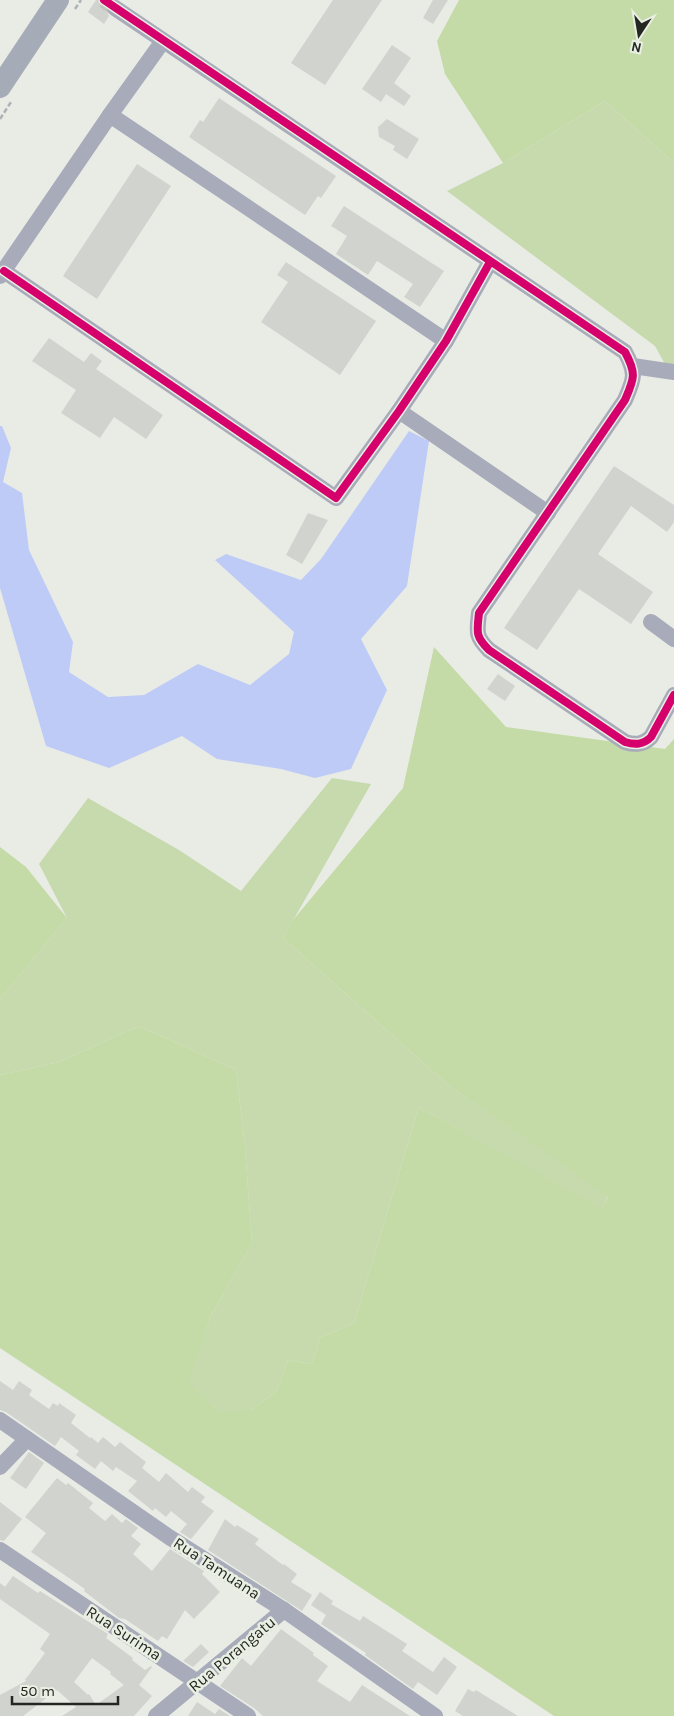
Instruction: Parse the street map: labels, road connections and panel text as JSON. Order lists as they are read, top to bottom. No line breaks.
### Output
{"streets":{"street":["Rua Tamuana","Rua Surima","Rua Porangatu"]},"crossings":[["Rua Tamuana","Rua Porangatu"],["Rua Surima","Rua Porangatu"]],"scale_bar":"50 m","north":"bottom"}
